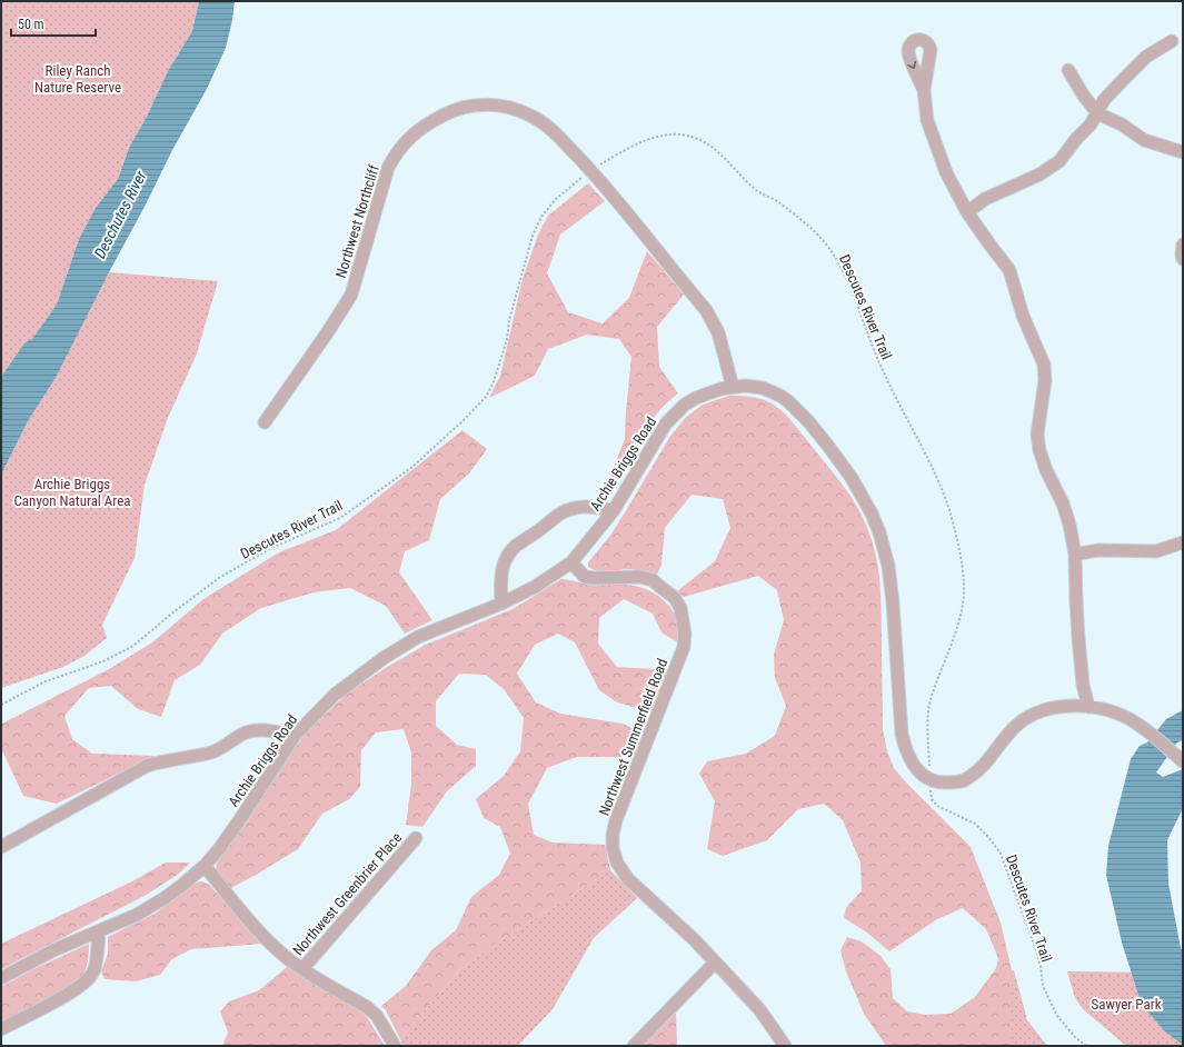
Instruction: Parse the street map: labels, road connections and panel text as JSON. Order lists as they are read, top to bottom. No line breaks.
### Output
{"streets":{"street":["Northwest Northcliff","Archie Briggs Road","Northwest Summerfield Road","Northwest Greenbrier Place"],"path":["Descutes River Trail"]},"crossings":[["Northwest Northcliff","Descutes River Trail"],["Northwest Northcliff","Archie Briggs Road"],["Descutes River Trail","Archie Briggs Road"],["Archie Briggs Road","Northwest Summerfield Road"]],"water":["Deschutes River"],"parks":["Riley Ranch Nature Reserve","Archie Briggs Canyon Natural Area","Sawyer Park"],"scale_bar":"50 m"}
